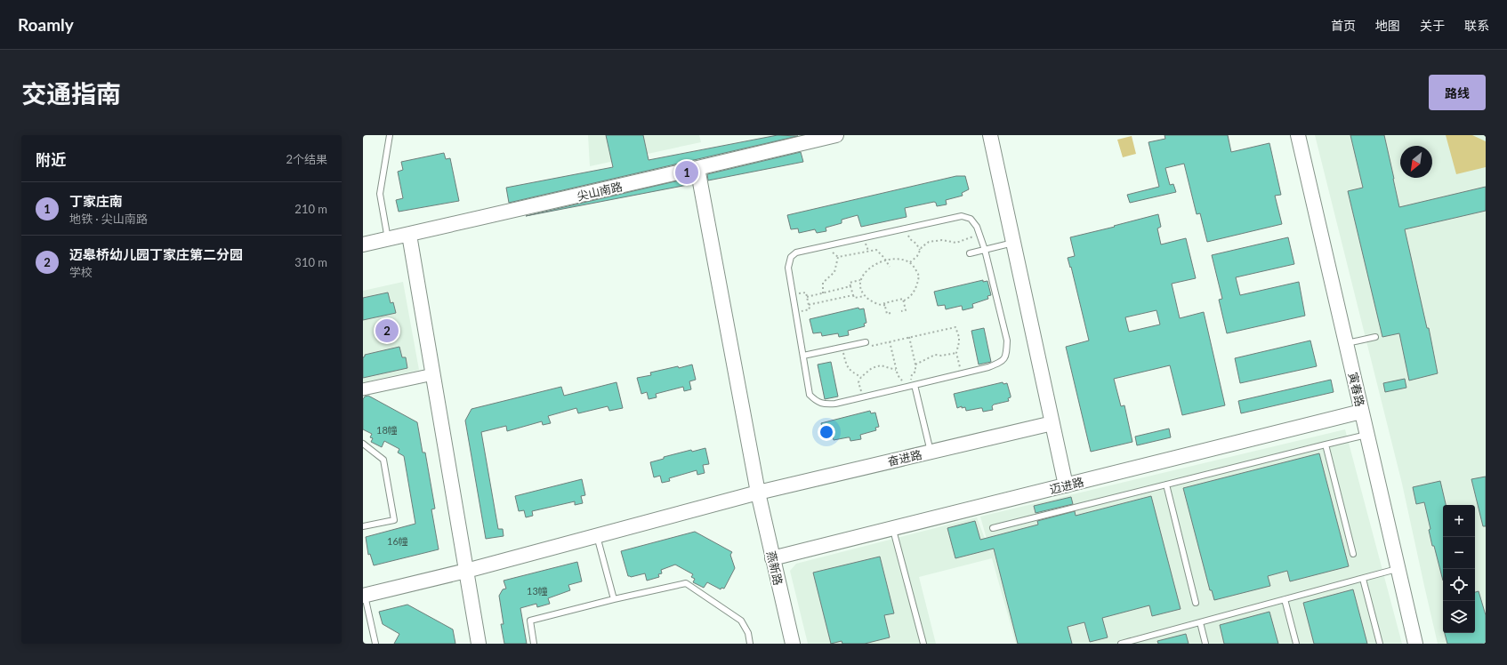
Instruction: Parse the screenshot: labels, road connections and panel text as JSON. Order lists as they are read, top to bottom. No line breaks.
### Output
{"streets":{"street":["尖山南路","寅春路","奋进路","迈进路","燕新路"]},"crossings":[["尖山南路","燕新路"],["寅春路","迈进路"],["奋进路","燕新路"],["迈进路","燕新路"]],"house_numbers":["18幢","16幢","13幢"],"north":"bottom left","page":{"header":"Roamly","nav":["首页","地图","关于","联系"],"title":"交通指南","buttons":"路线","heading":["附近","2个结果"],"pins":["1","2"],"list":[{"mark":"1","name":"丁家庄南","note":"地铁 · 尖山南路","value":"210 m"},{"mark":"2","name":"迈皋桥幼儿园丁家庄第二分园","note":"学校","value":"310 m"}],"map_buttons":["+","−"]}}
